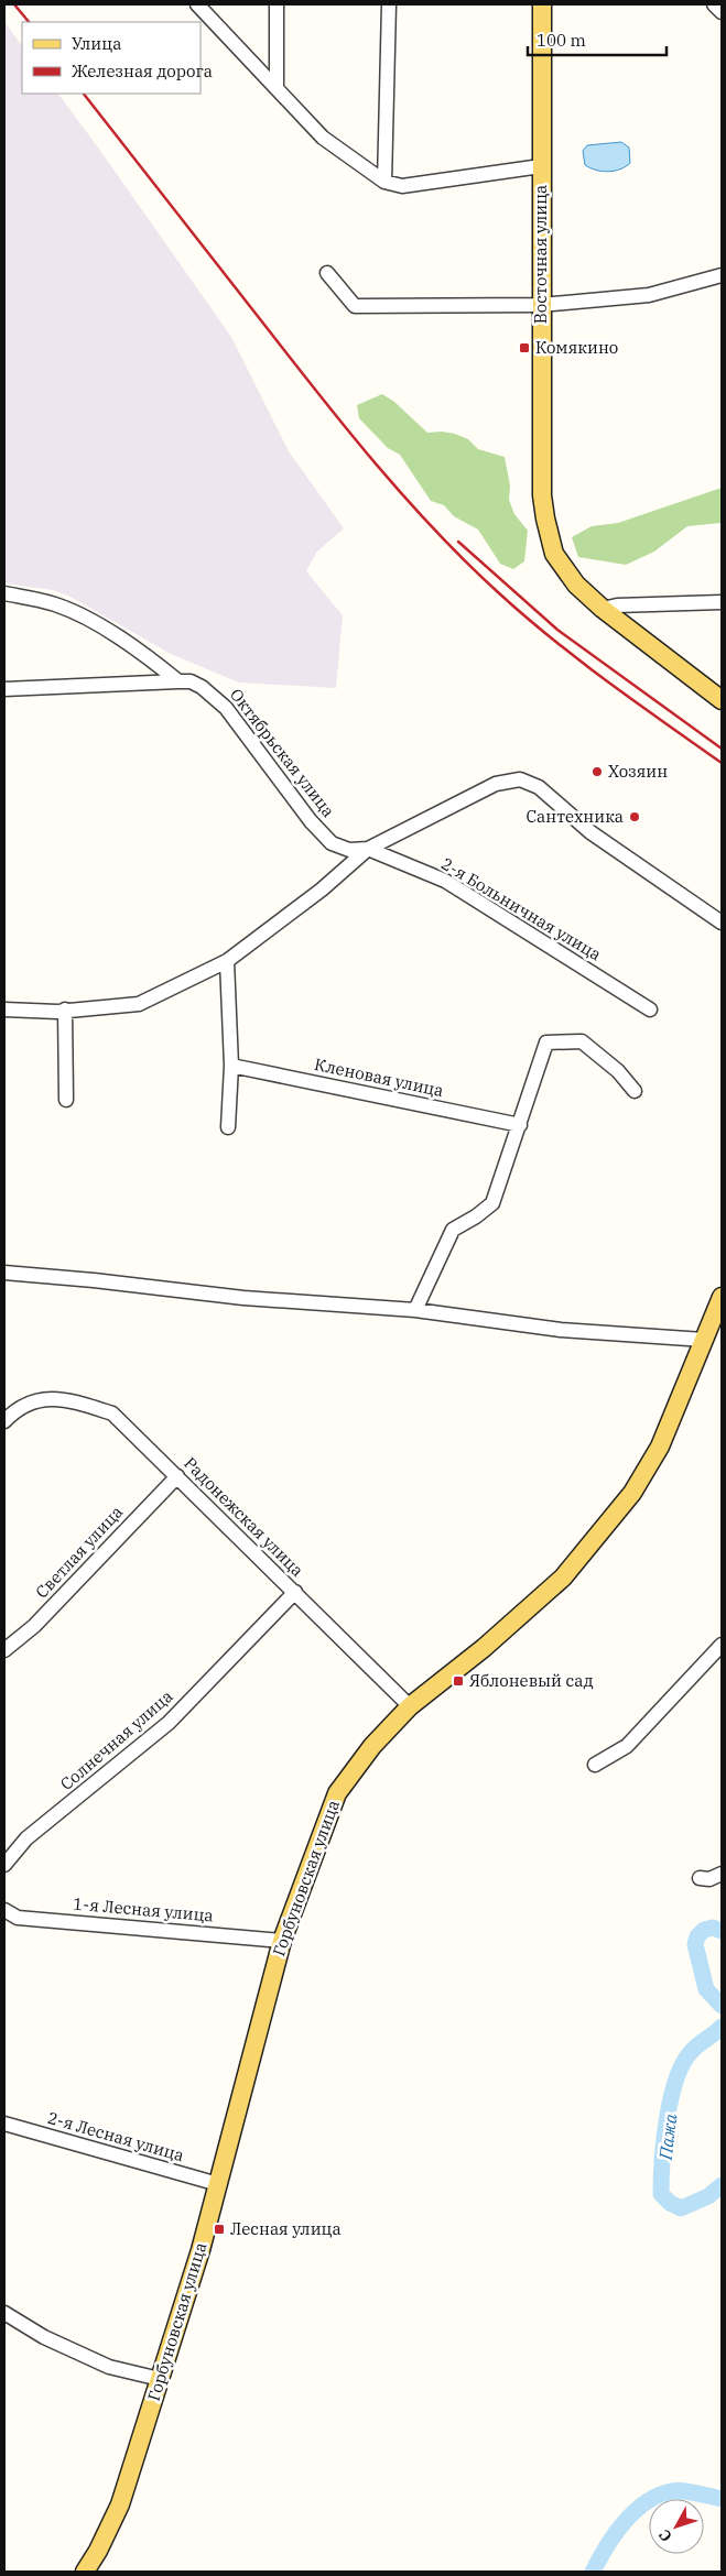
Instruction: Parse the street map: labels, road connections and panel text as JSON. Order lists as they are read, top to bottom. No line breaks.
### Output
{"streets":{"main road":["Восточная улица","Горбуновская улица"],"street":["Октябрьская улица","2-я Больничная улица","Кленовая улица","Радонежская улица","Светлая улица","Солнечная улица","1-я Лесная улица","2-я Лесная улица"]},"crossings":[["Октябрьская улица","2-я Больничная улица"],["Радонежская улица","Светлая улица"],["Радонежская улица","Солнечная улица"],["Радонежская улица","Горбуновская улица"],["Горбуновская улица","1-я Лесная улица"],["Горбуновская улица","2-я Лесная улица"]],"water":["Пажа"],"places":{"transit":["Комякино","Яблоневый сад","Лесная улица"],"other":["Хозяин","Сантехника"]},"legend":["Улица","Железная дорога"],"scale_bar":"100 m","north":"bottom left"}
